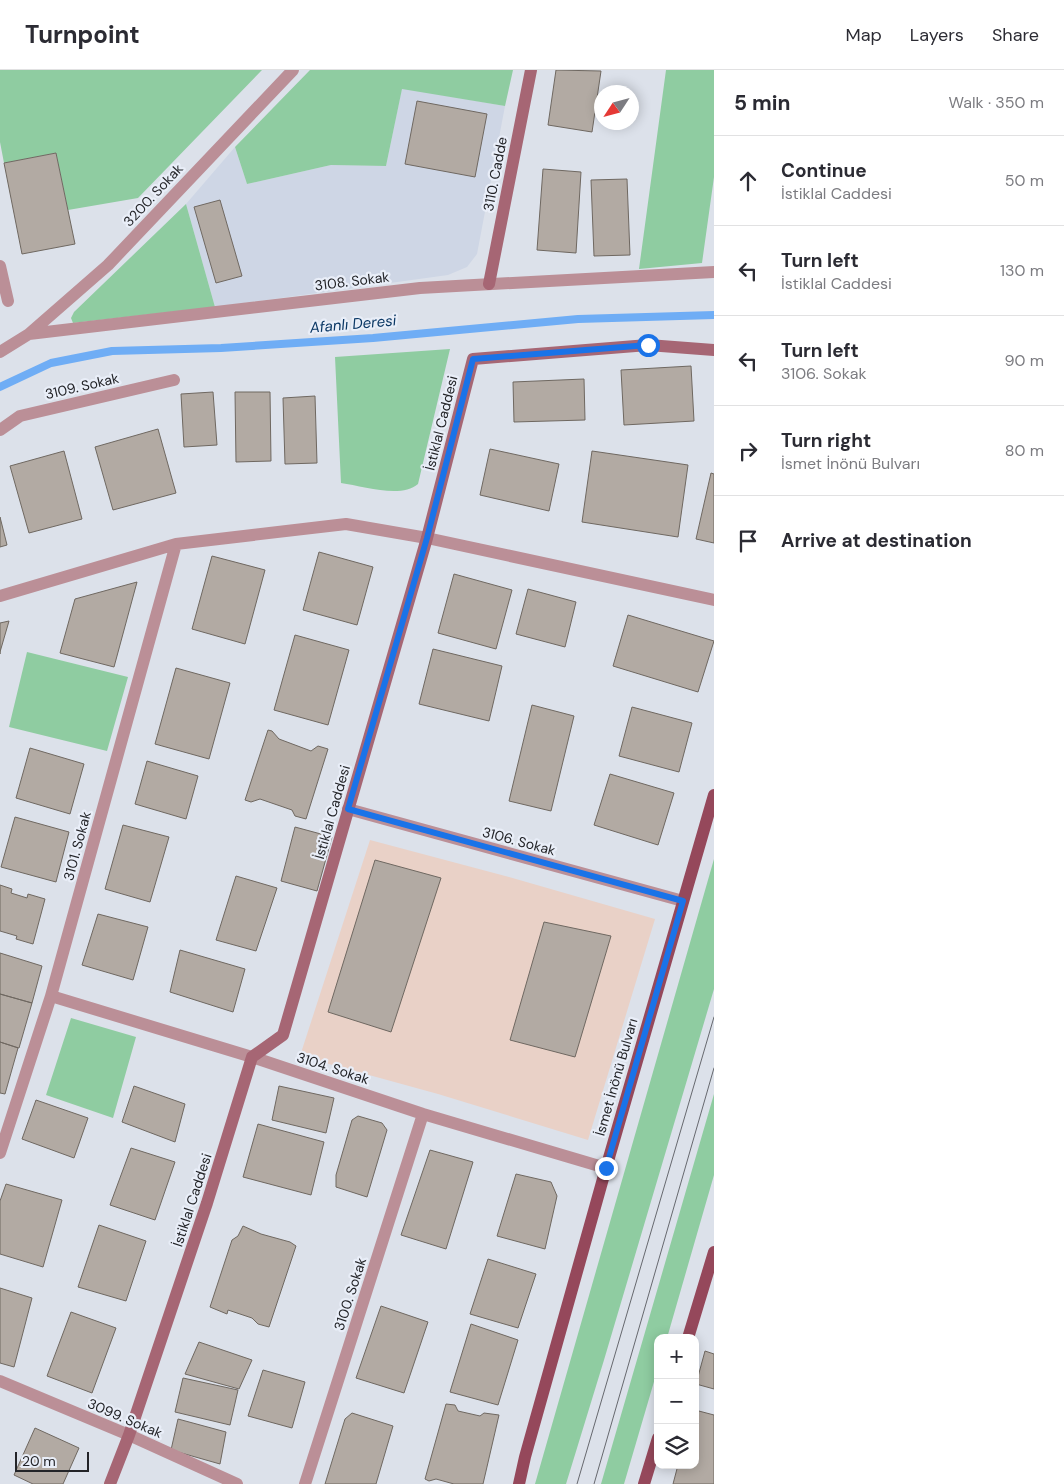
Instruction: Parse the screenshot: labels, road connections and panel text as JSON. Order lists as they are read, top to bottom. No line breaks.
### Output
{"streets":{"main road":["İsmet İnönü Bulvarı"],"street":["3110. Cadde","3200. Sokak","3108. Sokak","3109. Sokak","İstiklal Caddesi","3106. Sokak","3101. Sokak","3104. Sokak","3100. Sokak","3099. Sokak"]},"crossings":[["3110. Cadde","3108. Sokak"],["3200. Sokak","3108. Sokak"],["İstiklal Caddesi","3106. Sokak"],["İstiklal Caddesi","3104. Sokak"],["İstiklal Caddesi","3099. Sokak"],["3106. Sokak","İsmet İnönü Bulvarı"],["3101. Sokak","3104. Sokak"],["3104. Sokak","İsmet İnönü Bulvarı"],["3104. Sokak","3100. Sokak"]],"water":["Afanlı Deresi"],"scale_bar":"20 m","north":"bottom left","page":{"header":"Turnpoint","nav":["Map","Layers","Share"],"heading":["5 min","Walk · 350 m"],"list":[["Continue","İstiklal Caddesi","50 m"],["Turn left","İstiklal Caddesi","130 m"],["Turn left","3106. Sokak","90 m"],["Turn right","İsmet İnönü Bulvarı","80 m"],"Arrive at destination"],"map_buttons":["+","−"],"scale":"20 m"}}
